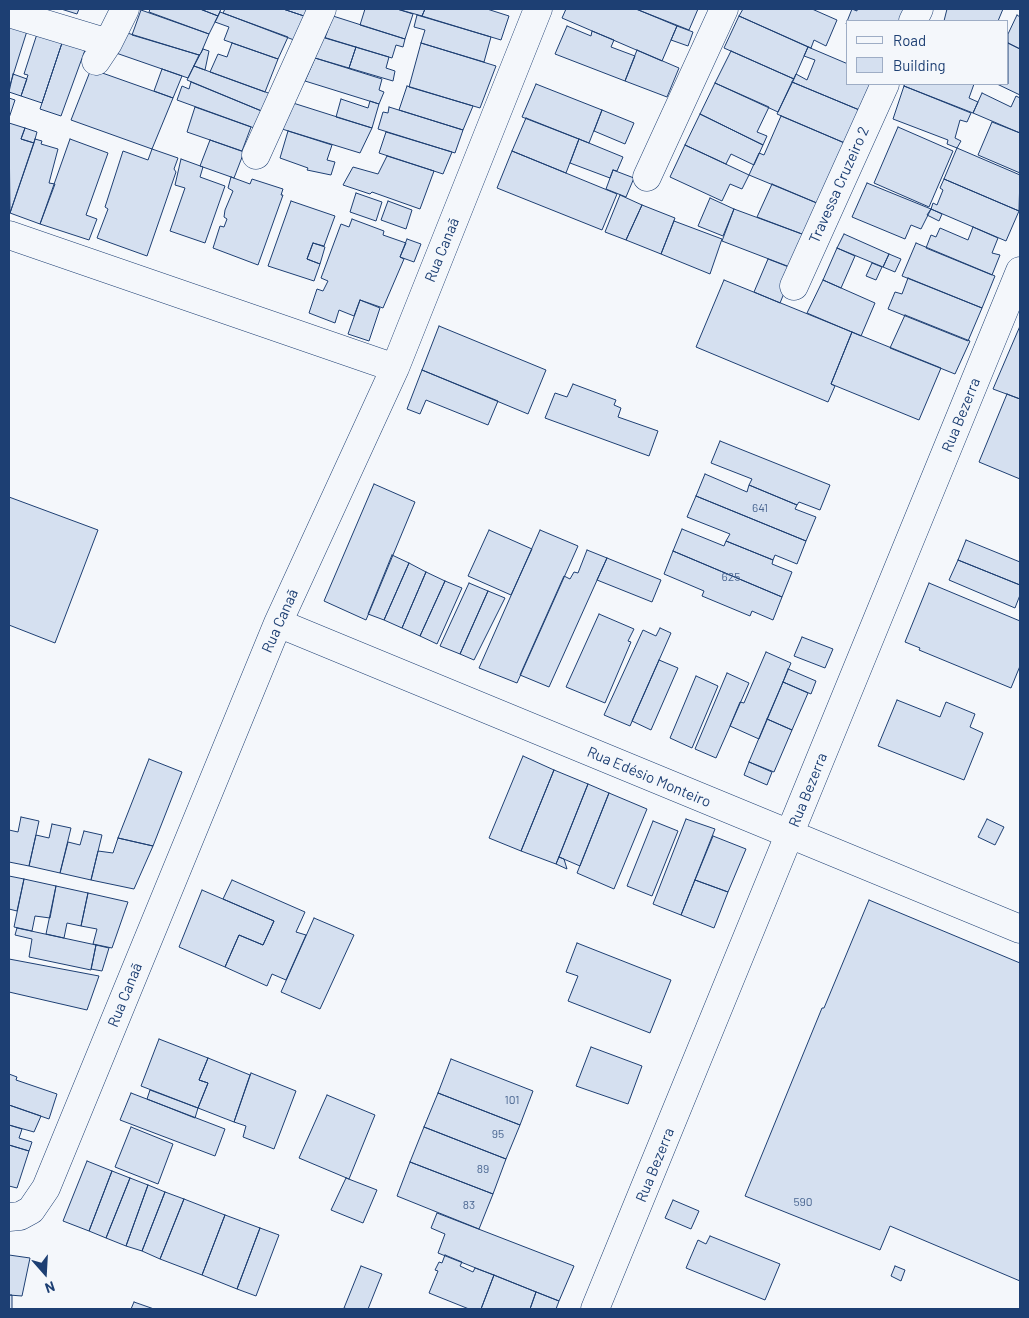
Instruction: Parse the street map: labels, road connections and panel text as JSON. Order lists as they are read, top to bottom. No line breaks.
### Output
{"streets":{"street":["Travessa Cruzeiro 2","Rua Canaã","Rua Bezerra","Rua Edésio Monteiro"]},"crossings":[["Rua Canaã","Rua Edésio Monteiro"],["Rua Bezerra","Rua Edésio Monteiro"]],"house_numbers":["641","625","101","95","89","590","83"],"legend":["Road","Building"],"north":"bottom"}
